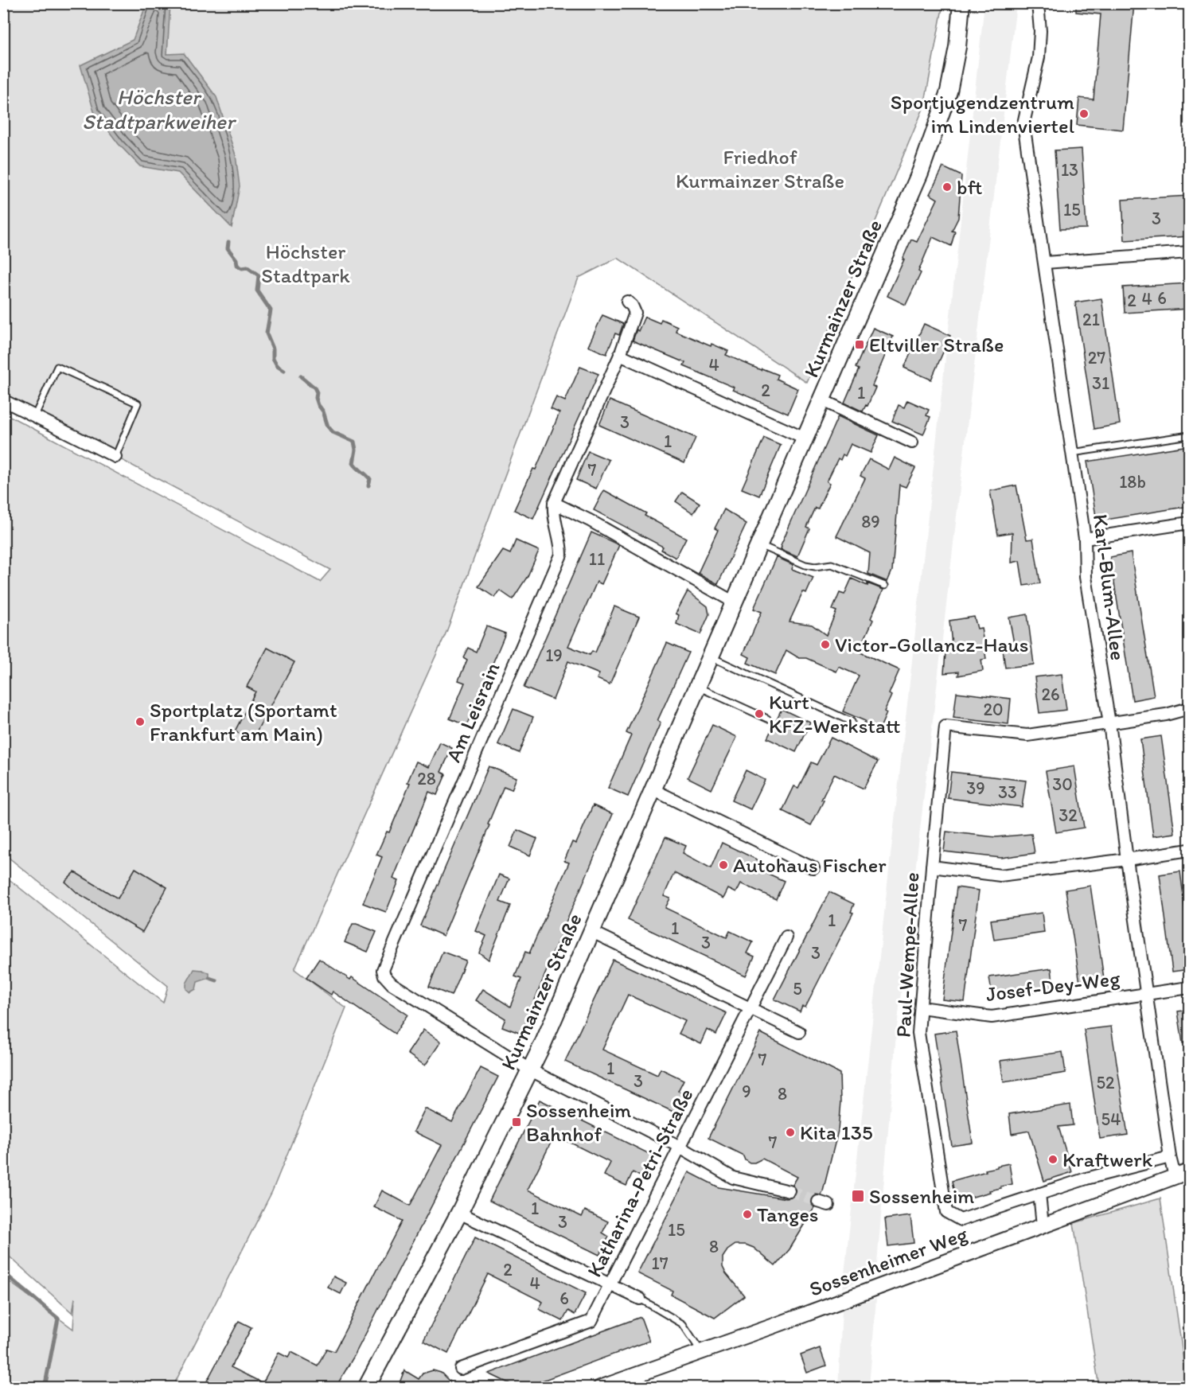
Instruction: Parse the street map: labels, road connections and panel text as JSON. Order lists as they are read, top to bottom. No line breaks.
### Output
{"streets":{"main road":["Kurmainzer Straße"],"street":["Karl-Blum-Allee","Am Leisrain","Paul-Wempe-Allee","Josef-Dey-Weg","Katharina-Petri-Straße","Sossenheimer Weg"]},"crossings":[["Kurmainzer Straße","Am Leisrain"],["Karl-Blum-Allee","Paul-Wempe-Allee"],["Karl-Blum-Allee","Josef-Dey-Weg"],["Karl-Blum-Allee","Sossenheimer Weg"],["Paul-Wempe-Allee","Josef-Dey-Weg"],["Paul-Wempe-Allee","Sossenheimer Weg"]],"water":["Höchster Stadtparkweiher"],"parks":["Friedhof Kurmainzer Straße","Höchster Stadtpark"],"places":{"other":["Sportjugendzentrum im Lindenviertel","bft","Victor-Gollancz-Haus","Kurt KFZ-Werkstatt","Sportplatz (Sportamt Frankfurt am Main)","Autohaus Fischer","Kita 135","Kraftwerk","Tanges"],"transit":["Eltviller Straße","Sossenheim Bahnhof","Sossenheim"]},"house_numbers":["13","15","3","6","4","2","21","27","4","31","2","1","3","1","7","18b","89","11","19","26","20","28","30","39","33","32","1","7","1","3","3","5","7","1","3","52","9","8","54","7","1","3","15","8","17","2","4","6"]}
